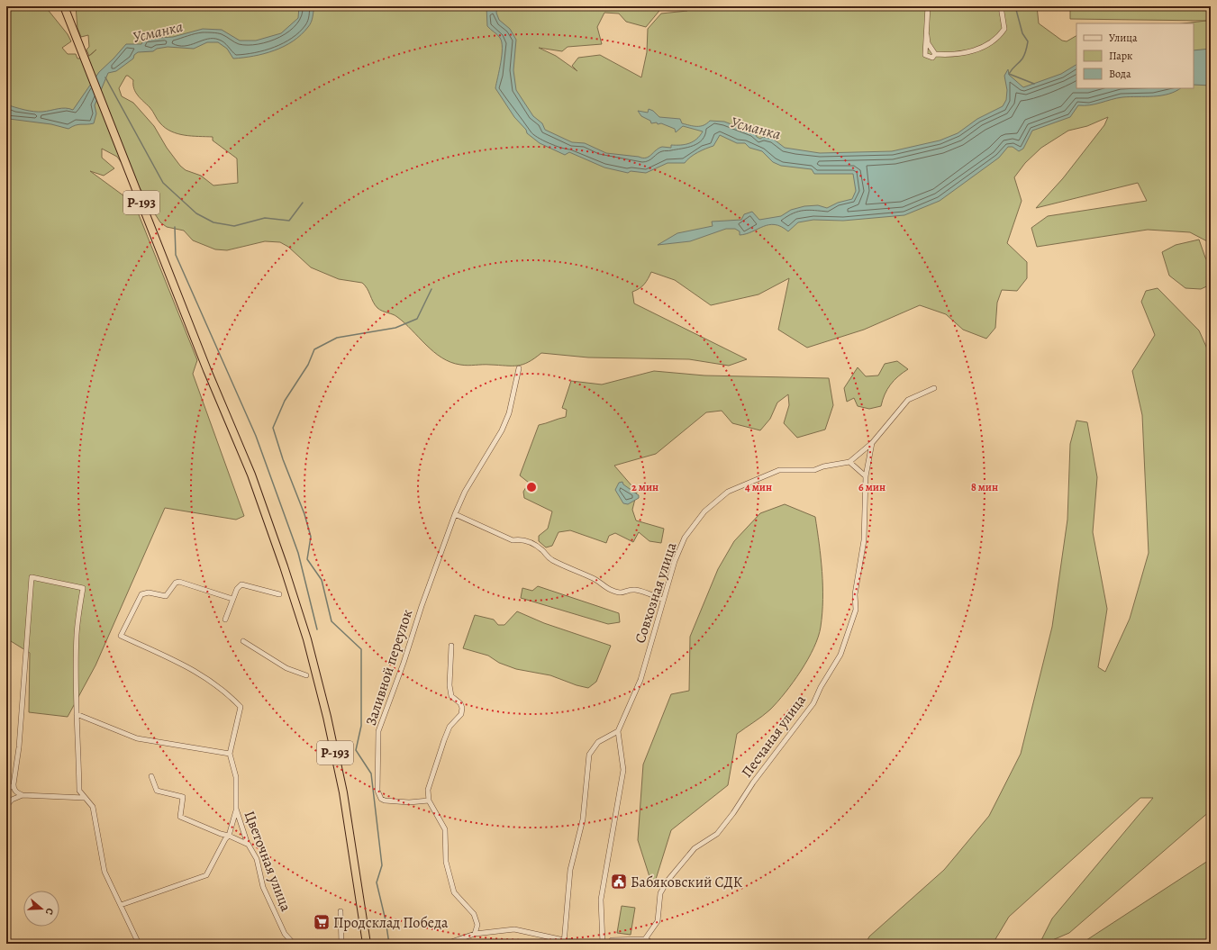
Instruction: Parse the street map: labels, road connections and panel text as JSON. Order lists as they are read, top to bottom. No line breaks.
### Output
{"streets":{"highway":["Р-193"],"street":["Совхозная улица","Заливной переулок","Песчаная улица","Цветочная улица"]},"water":["Усманка"],"places":{"public building":["Бабяковский СДК"],"supermarket":["Продсклад Победа"]},"legend":["Улица","Парк","Вода"],"north":"right","rings":["2 мин","4 мин","6 мин","8 мин"]}
